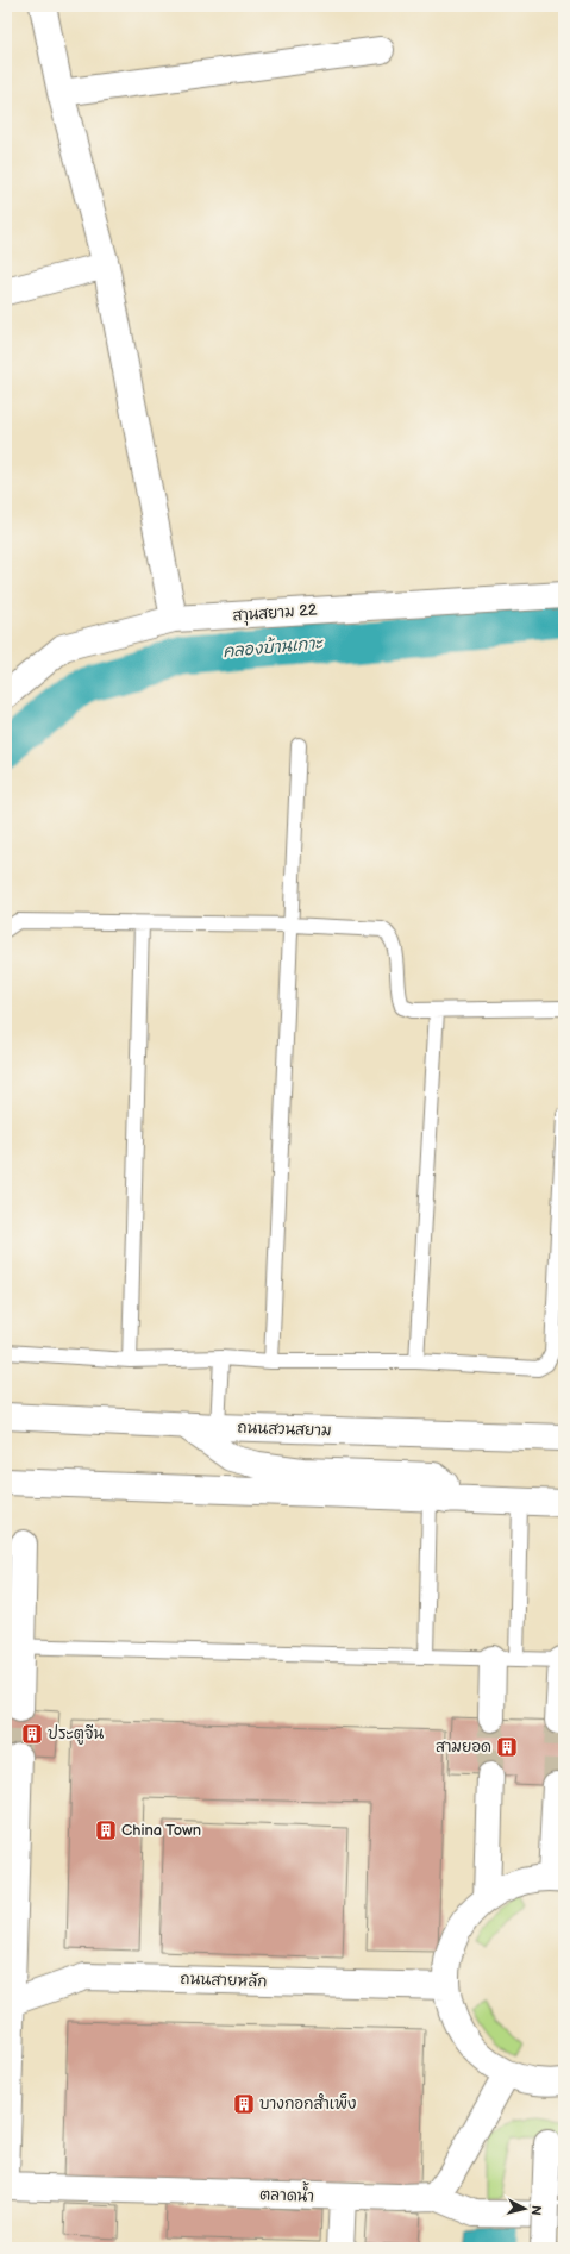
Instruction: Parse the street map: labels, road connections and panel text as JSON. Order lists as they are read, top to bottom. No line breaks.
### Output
{"streets":{"street":["สาุนสยาม 22","ถนนสวนสยาม","ถนนสายหลัก","ตลาดน้ำ"]},"water":["คลองบ้านเกาะ"],"places":{"building":["ประตูจีน","สามยอด","China Town","บางกอกสำเพ็ง"]},"north":"right"}
